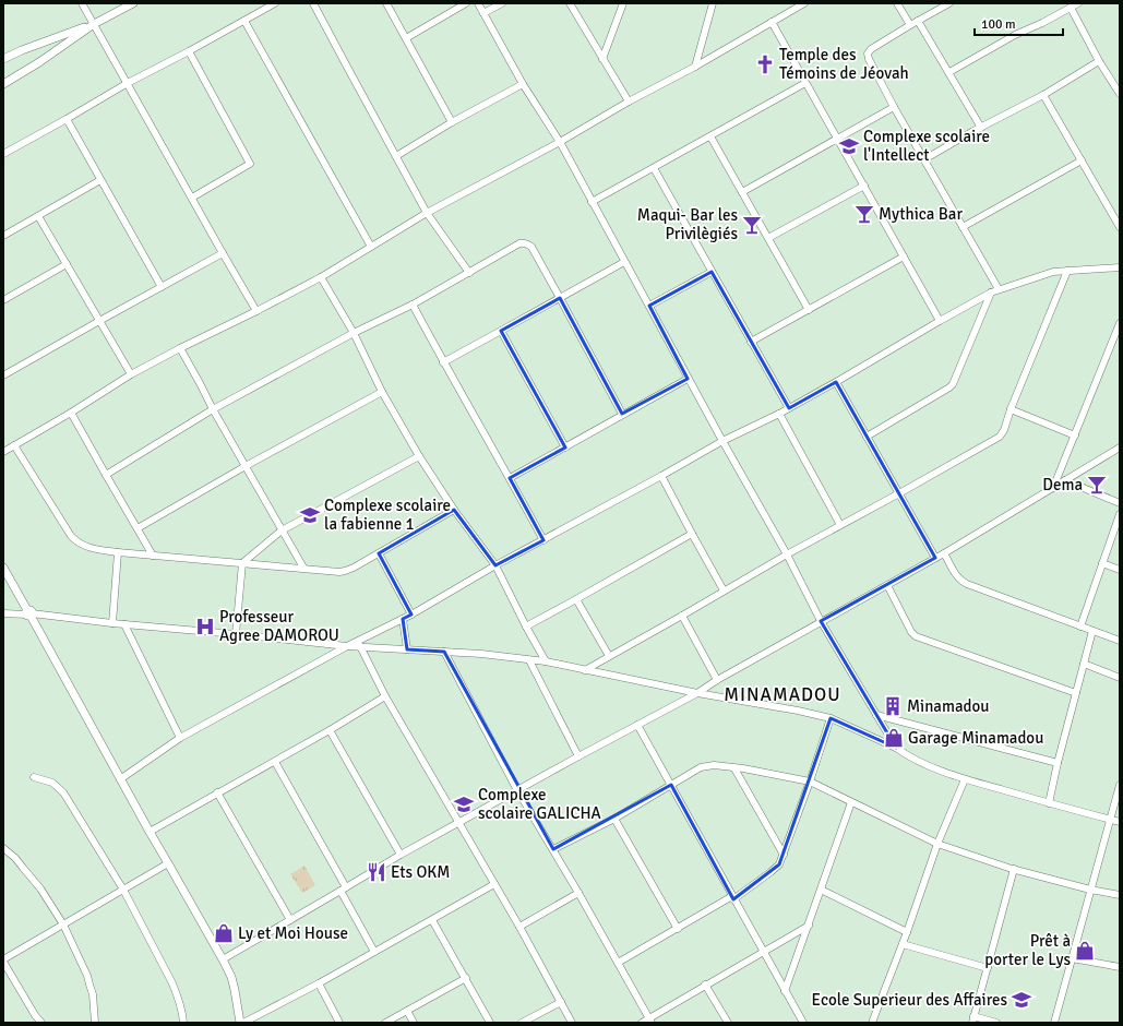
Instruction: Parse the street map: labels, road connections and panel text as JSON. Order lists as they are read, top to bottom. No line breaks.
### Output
{"districts":["MINAMADOU"],"places":{"church":["Temple des Témoins de Jéovah"],"school or university":["Complexe scolaire l'Intellect","Complexe scolaire la fabienne 1","Complexe scolaire GALICHA","Ecole Superieur des Affaires"],"bar":["Mythica Bar","Maqui- Bar les Privilègiés","Dema"],"hospital":["Professeur Agree DAMOROU"],"building":["Minamadou"],"shop":["Garage Minamadou","Ly et Moi House","Prêt à porter le Lys"],"restaurant":["Ets OKM"]},"scale_bar":"100 m"}
